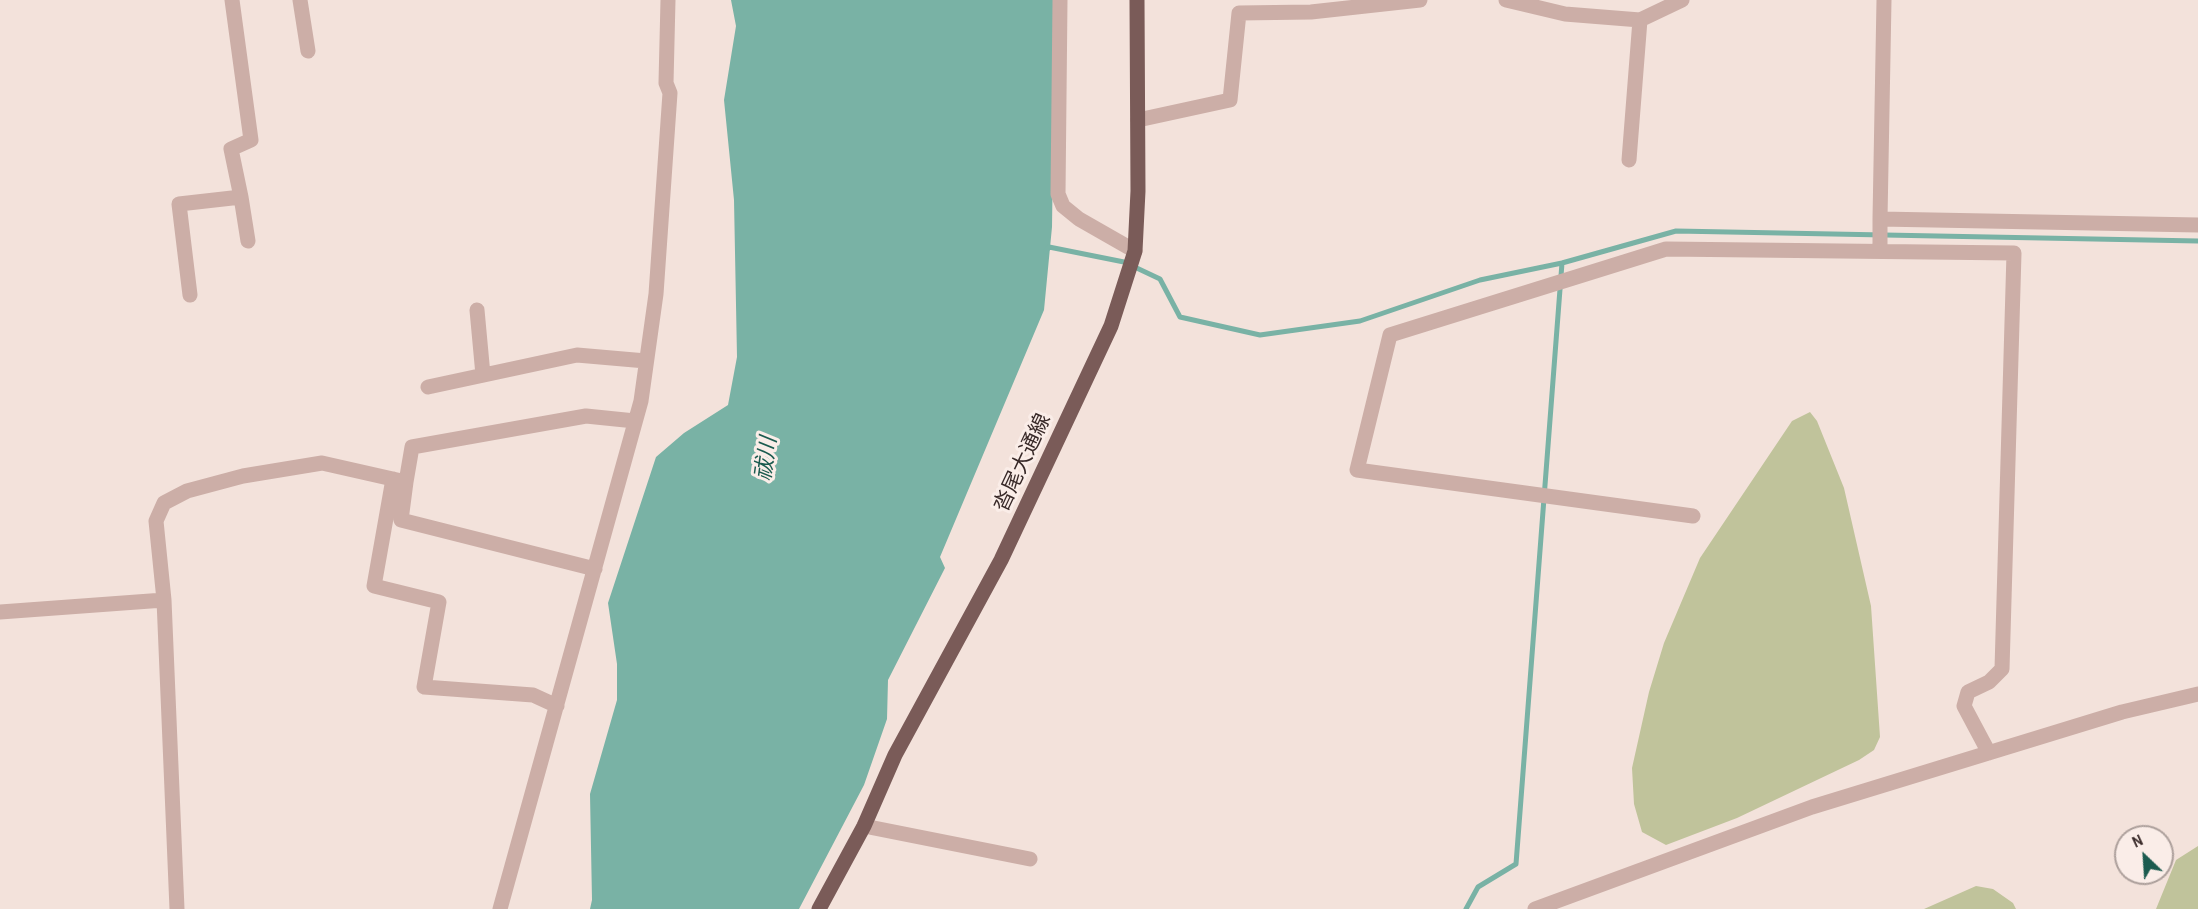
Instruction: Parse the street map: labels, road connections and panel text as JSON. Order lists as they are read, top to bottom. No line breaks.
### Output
{"streets":{"main road":["沓尾大通線"]},"water":["祓川"],"north":"top left"}
